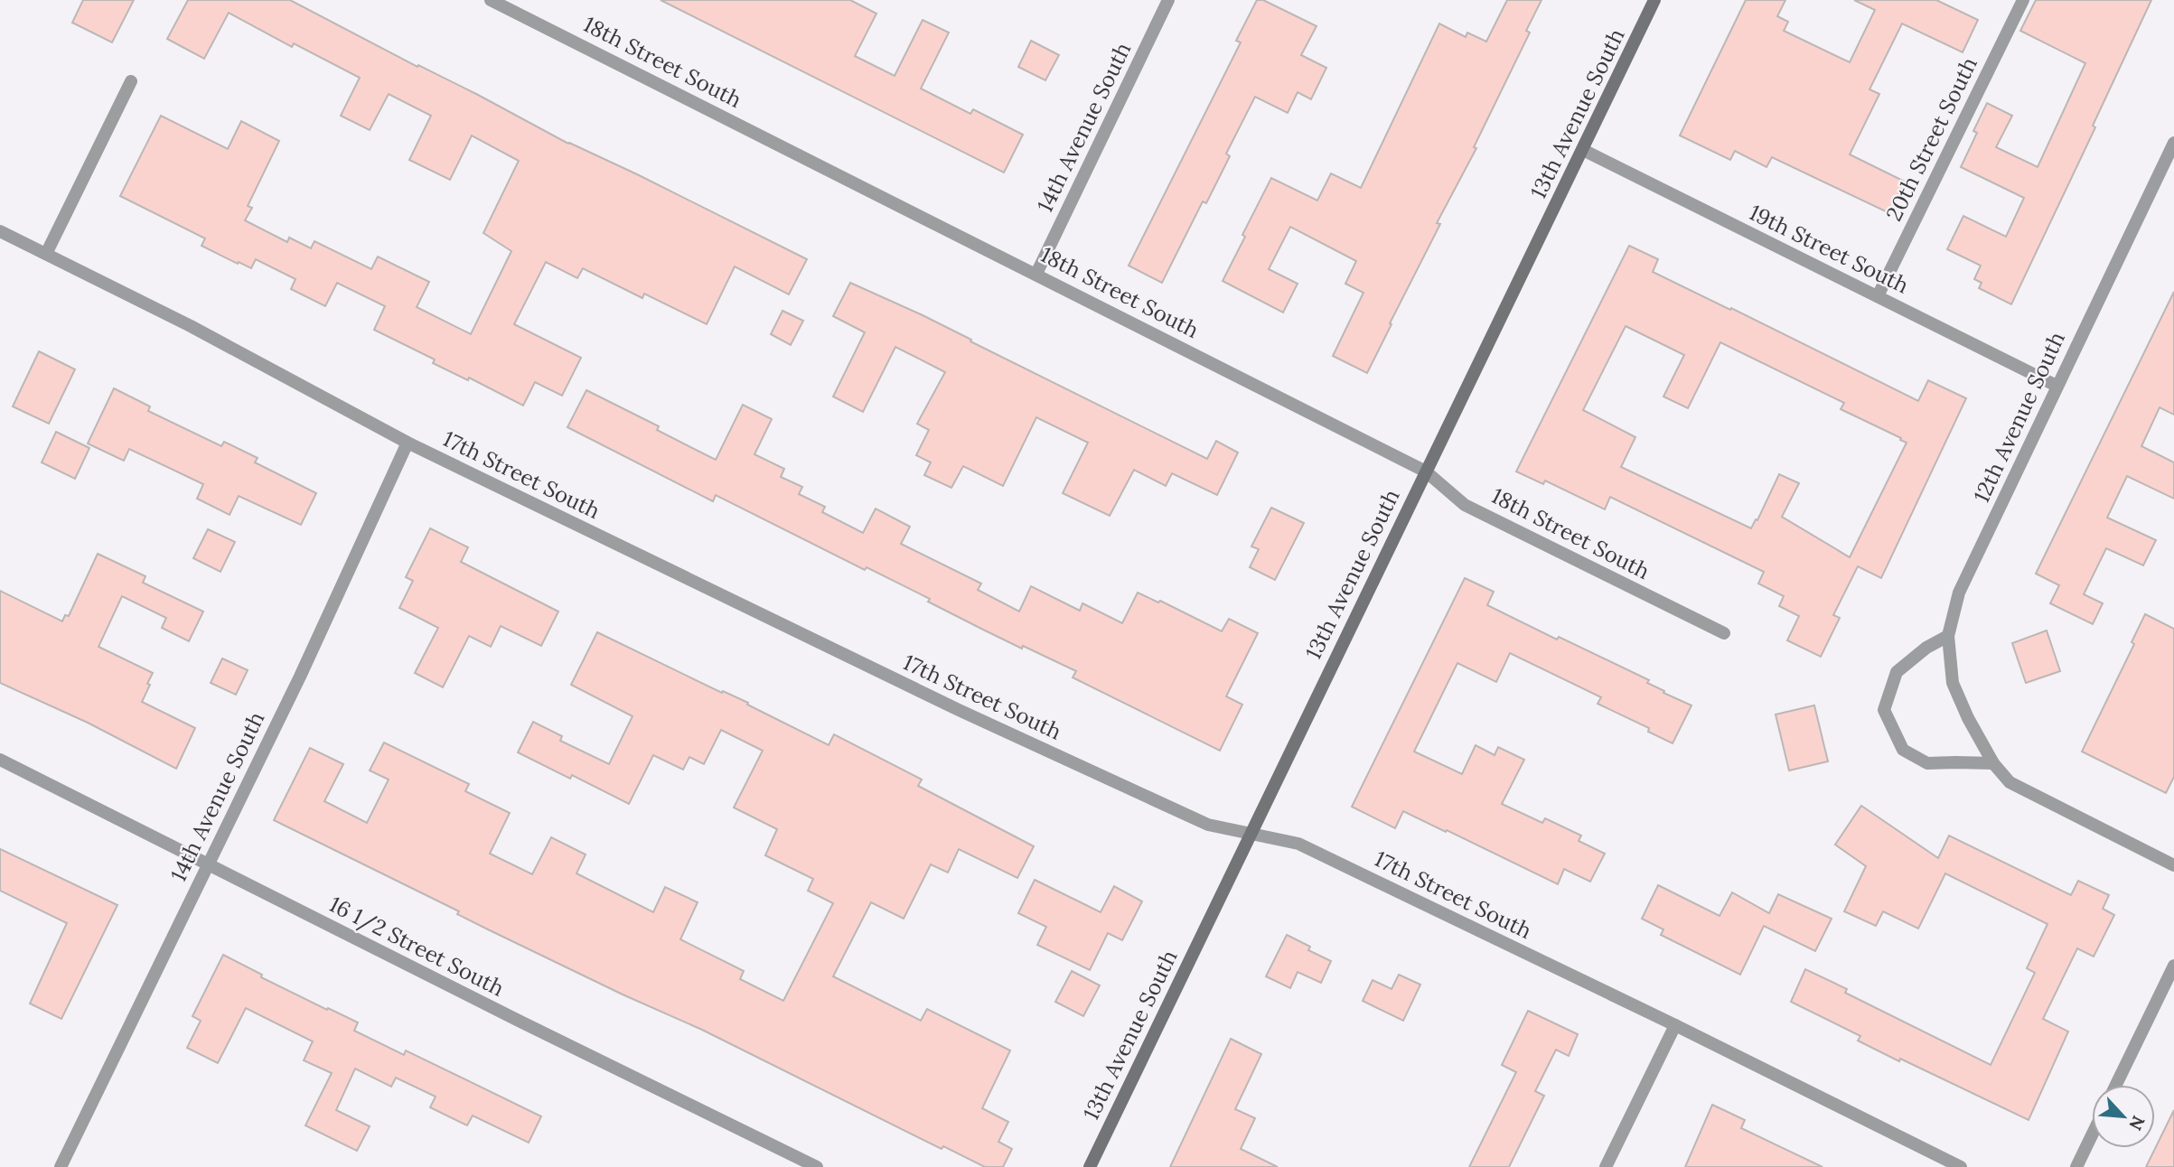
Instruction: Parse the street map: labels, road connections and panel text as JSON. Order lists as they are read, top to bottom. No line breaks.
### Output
{"streets":{"main road":["13th Avenue South"],"street":["18th Street South","14th Avenue South","20th Street South","19th Street South","12th Avenue South","17th Street South","16 1/2 Street South"]},"crossings":[["18th Street South","13th Avenue South"],["18th Street South","14th Avenue South"],["13th Avenue South","19th Street South"],["13th Avenue South","17th Street South"],["14th Avenue South","17th Street South"],["14th Avenue South","16 1/2 Street South"],["20th Street South","19th Street South"],["19th Street South","12th Avenue South"]],"north":"bottom right"}
